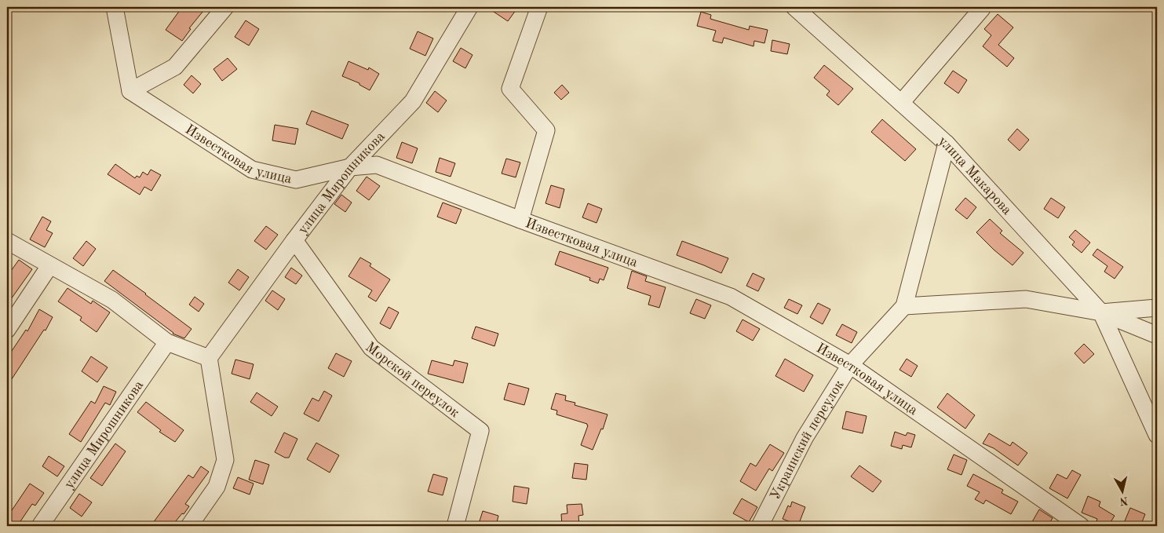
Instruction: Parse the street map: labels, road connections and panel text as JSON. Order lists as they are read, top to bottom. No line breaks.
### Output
{"streets":{"street":["Известковая улица","улица Макарова","улица Мирошникова","Морской переулок","Украинский переулок"]},"crossings":[["Известковая улица","улица Мирошникова"],["Известковая улица","Украинский переулок"],["улица Макарова","Украинский переулок"],["улица Мирошникова","Морской переулок"]],"north":"bottom"}
